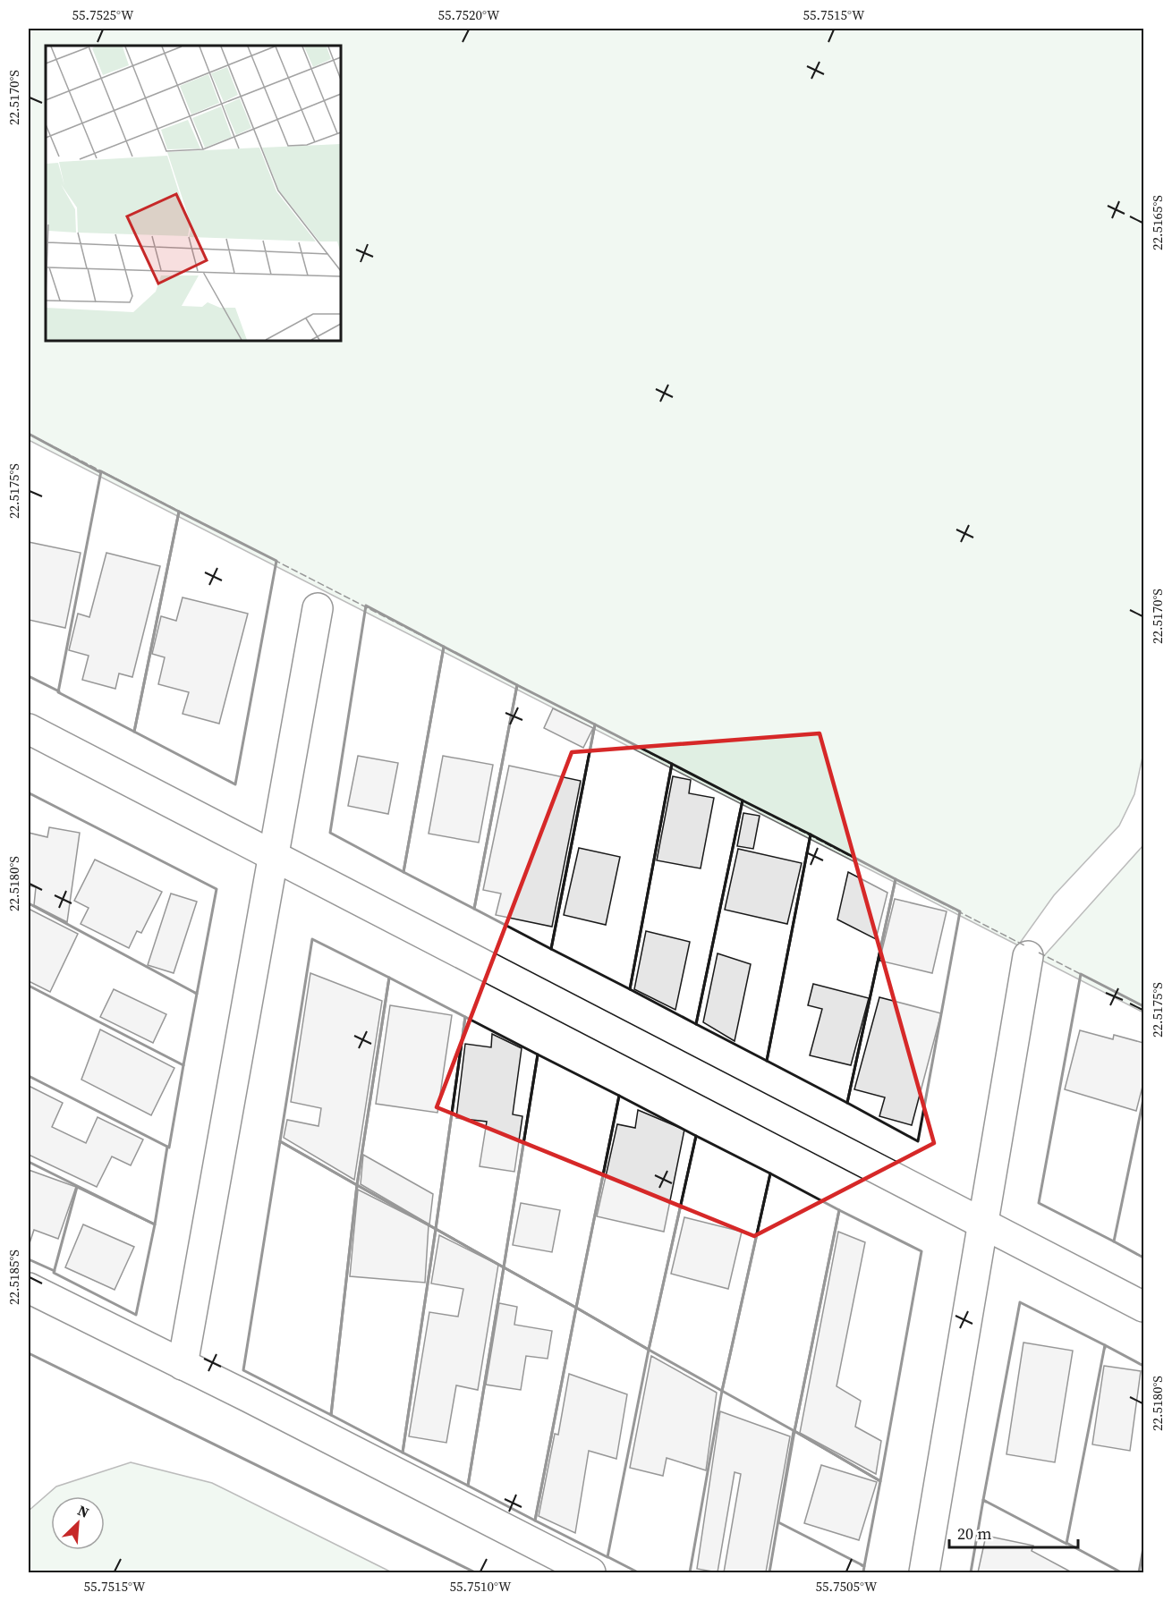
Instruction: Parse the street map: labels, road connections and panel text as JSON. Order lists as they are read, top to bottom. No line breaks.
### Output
{"scale_bar":"20 m","north":"top right","coordinates":["55.7525°W","55.7520°W","55.7515°W","22.5170°S","22.5165°S","22.5175°S","22.5180°S","22.5185°S","55.7510°W","55.7505°W"]}
